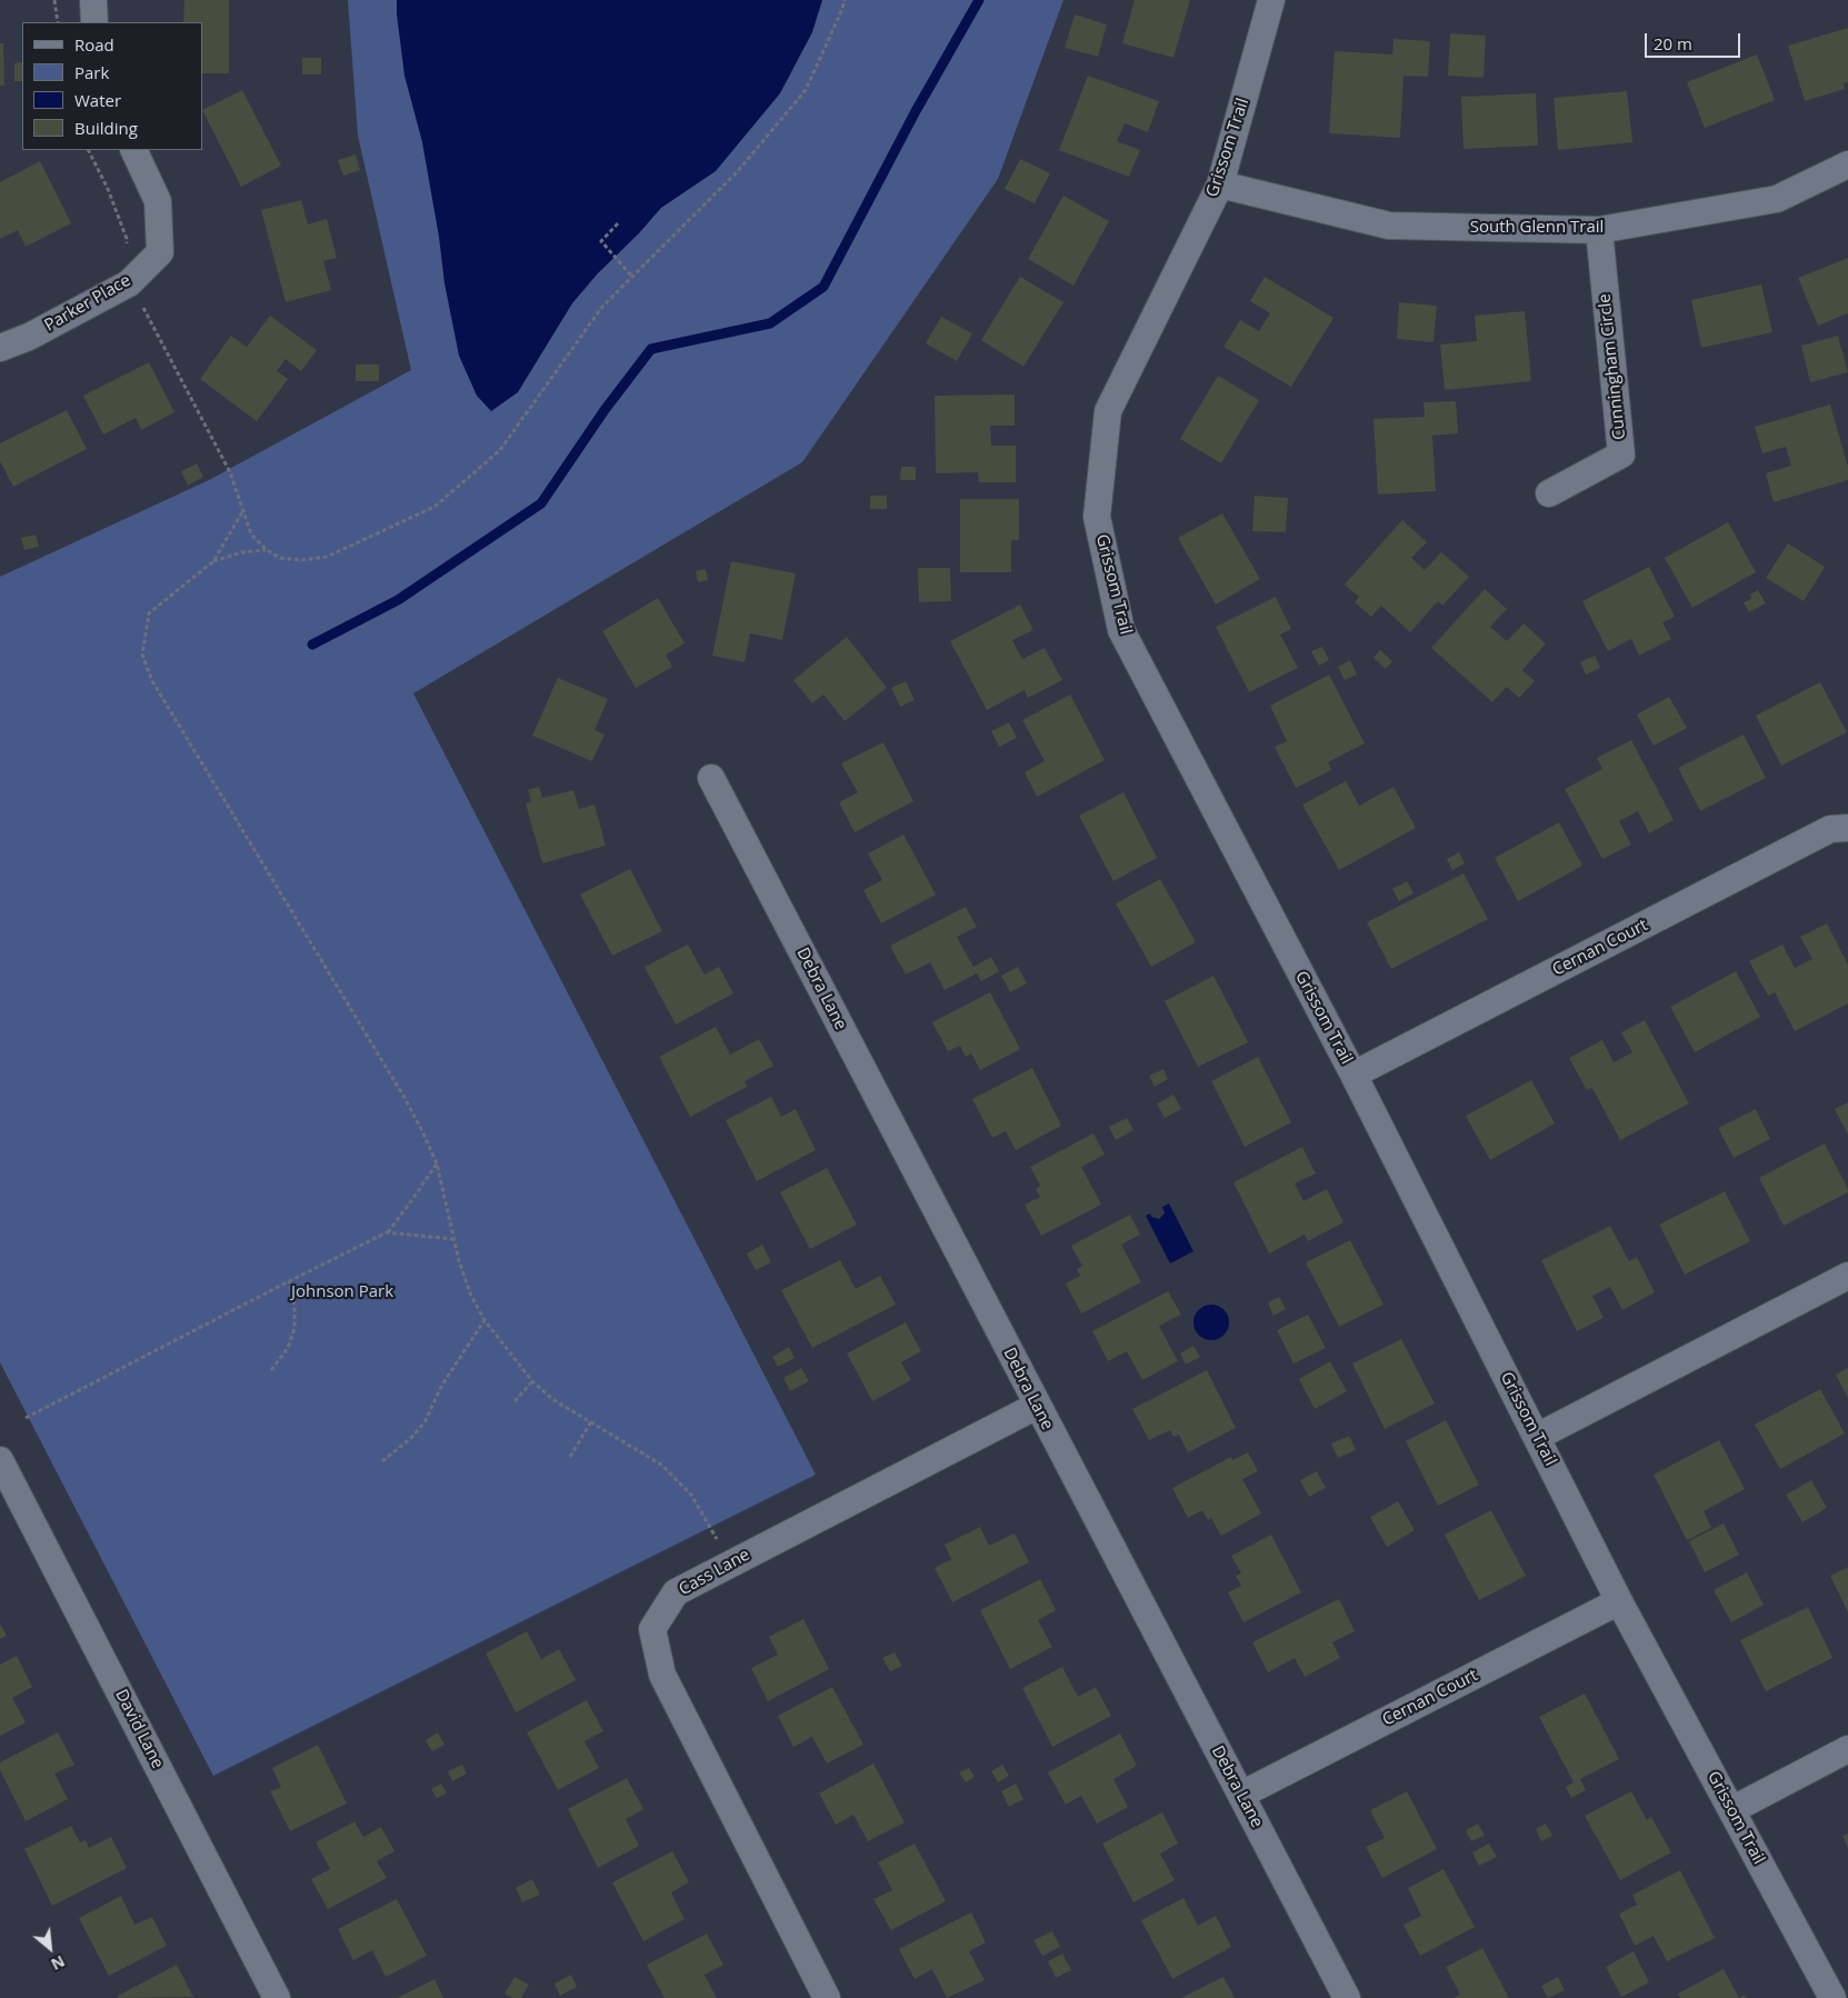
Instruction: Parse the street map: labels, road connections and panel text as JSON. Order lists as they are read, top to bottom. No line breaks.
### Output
{"streets":{"street":["Grissom Trail","South Glenn Trail","Parker Place","Cunningham Circle","Cernan Court","Debra Lane","Cass Lane","David Lane"]},"crossings":[["Grissom Trail","South Glenn Trail"],["Grissom Trail","Cernan Court"],["South Glenn Trail","Cunningham Circle"],["Cernan Court","Debra Lane"],["Debra Lane","Cass Lane"]],"parks":["Johnson Park"],"legend":["Road","Park","Water","Building"],"scale_bar":"20 m","north":"bottom right"}
